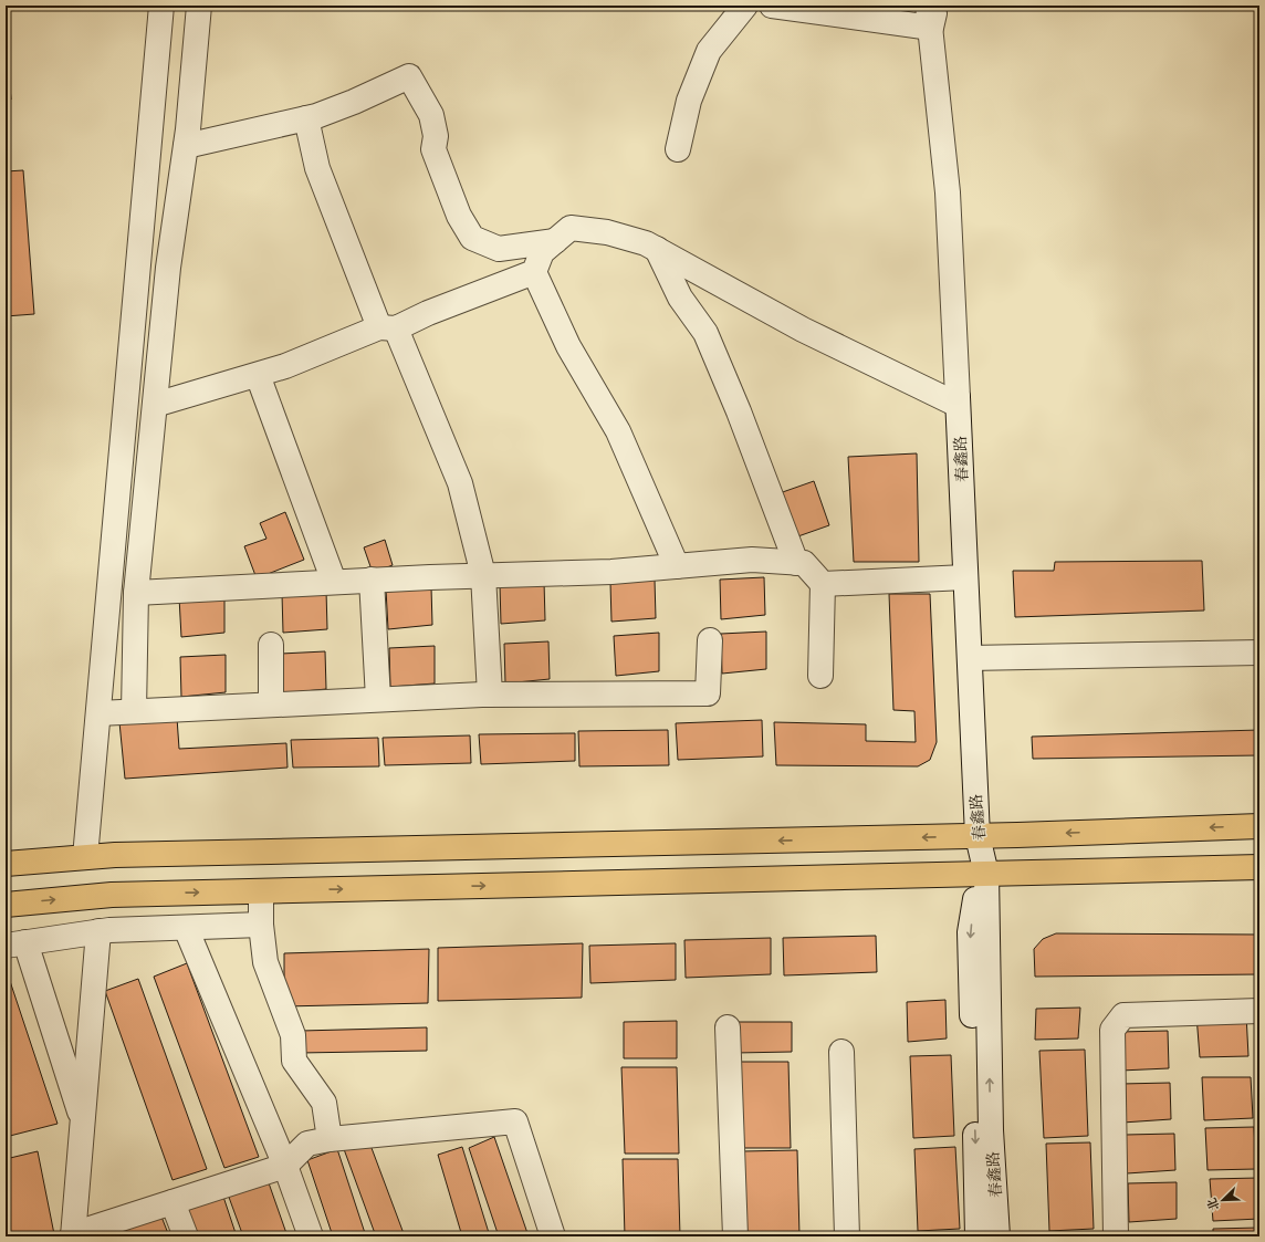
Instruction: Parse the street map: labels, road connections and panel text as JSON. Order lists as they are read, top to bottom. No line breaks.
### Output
{"streets":{"street":["春鑫路"]},"north":"bottom left"}
